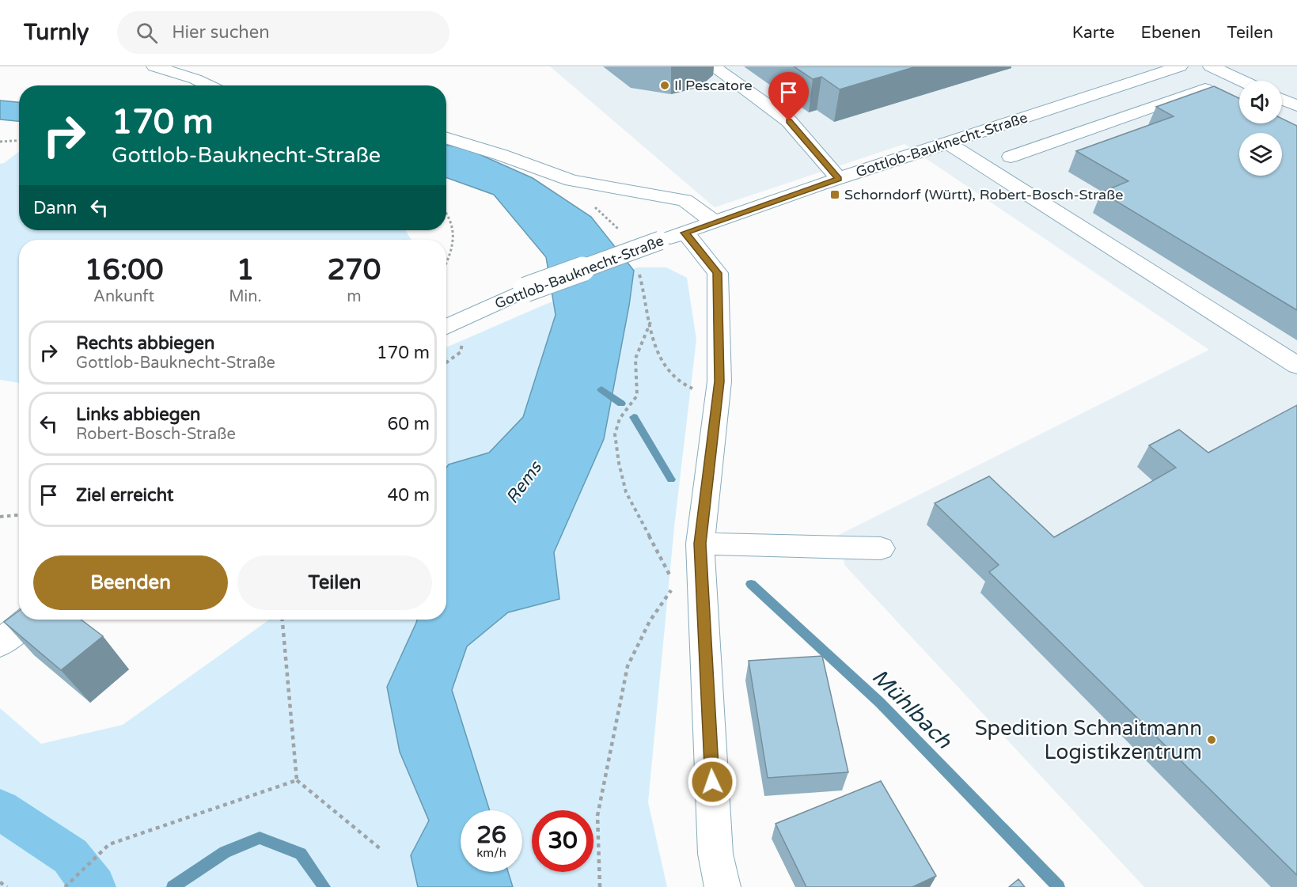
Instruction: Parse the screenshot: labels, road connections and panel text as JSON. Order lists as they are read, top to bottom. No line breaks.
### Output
{"streets":{"street":["Gottlob-Bauknecht-Straße"]},"water":["Rems","Mühlbach"],"places":{"other":["Il Pescatore","Spedition Schnaitmann Logistikzentrum"],"transit":["Schorndorf (Württ), Robert-Bosch-Straße"]},"page":{"header":"Turnly","search":"Hier suchen","nav":["Karte","Ebenen","Teilen"],"turn":["170 m","Gottlob-Bauknecht-Straße"],"then":"Dann","eta":["16:00","Ankunft","1","Min.","270","m"],"list":[{"name":"Rechts abbiegen","note":"Gottlob-Bauknecht-Straße","value":"170 m"},{"name":"Links abbiegen","note":"Robert-Bosch-Straße","value":"60 m"},{"name":"Ziel erreicht","value":"40 m"}],"buttons":["Beenden","Teilen"],"speed":"26 km/h","limit":"30"}}
